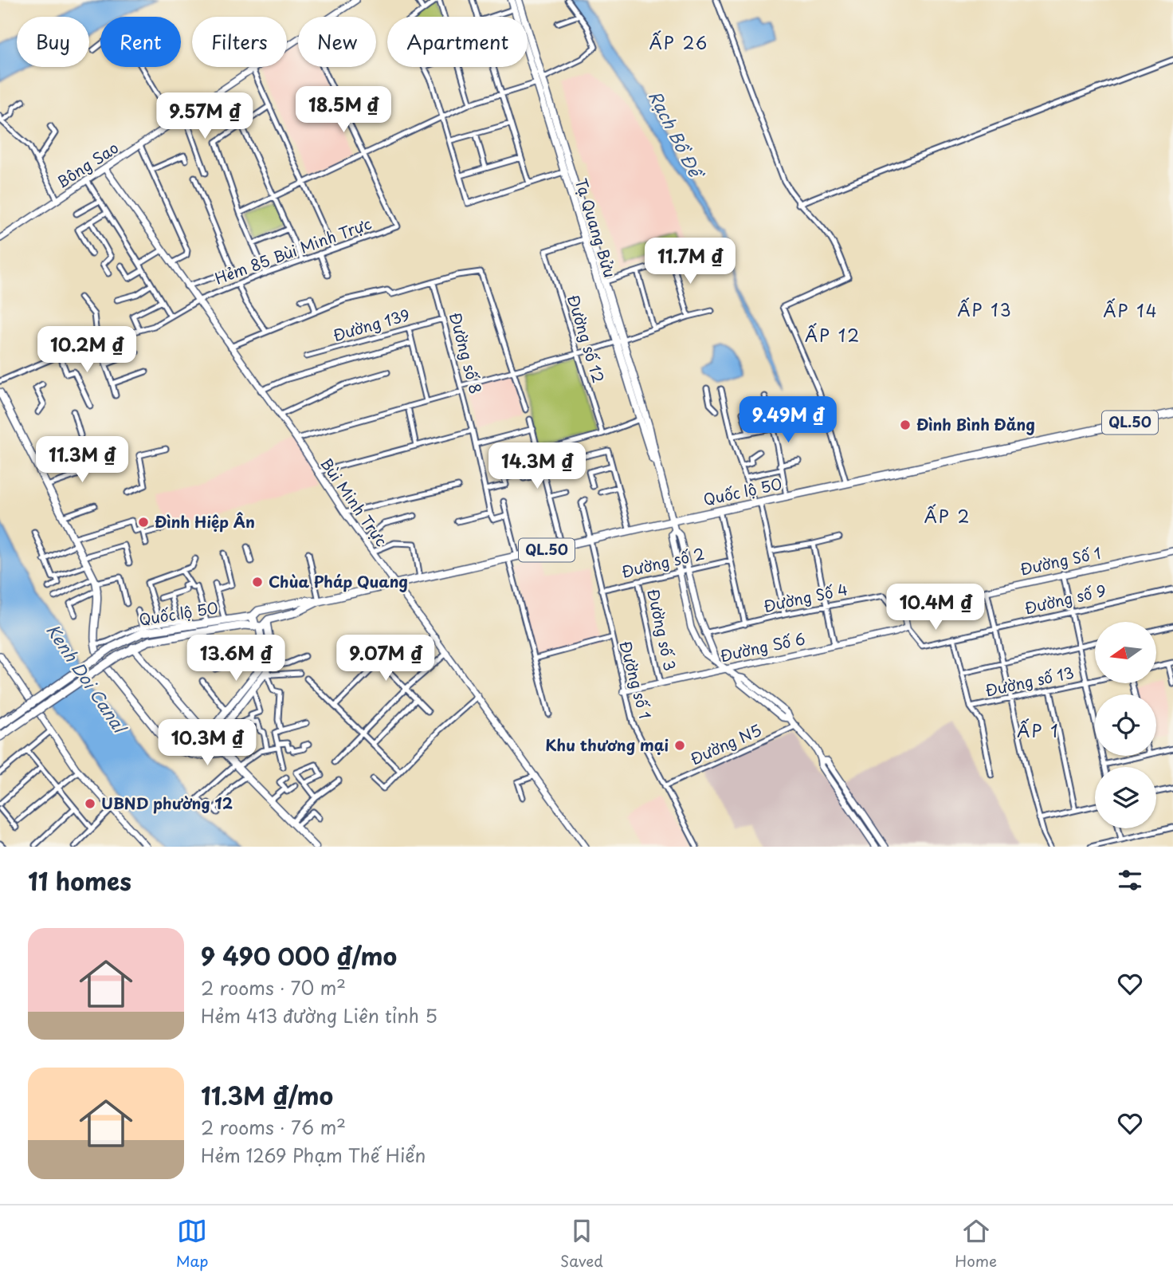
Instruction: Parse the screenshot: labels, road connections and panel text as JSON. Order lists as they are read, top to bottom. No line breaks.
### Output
{"streets":{"main road":["Tạ Quang Bửu","QL.50","Quốc lộ 50"],"street":["Bông Sao","Hẻm 85 Bùi Minh Trực","Đường 139","Đường số 12","Đường số 8","Bùi Minh Trực","Đường Số 1","Đường số 2","Đường Số 4","Đường số 9","Đường số 3","Đường Số 6","Đường số 1","Đường số 13","Đường N5"]},"crossings":[["Bông Sao","Bùi Minh Trực"],["Tạ Quang Bửu","Đường số 12"],["Tạ Quang Bửu","Quốc lộ 50"],["Tạ Quang Bửu","Đường số 2"],["Tạ Quang Bửu","Đường Số 4"],["Tạ Quang Bửu","Đường Số 6"],["Tạ Quang Bửu","Đường N5"],["Hẻm 85 Bùi Minh Trực","Bùi Minh Trực"],["Đường 139","Đường số 8"],["QL.50","Quốc lộ 50"],["Quốc lộ 50","Bùi Minh Trực"],["Quốc lộ 50","Đường số 1"],["Đường Số 1","Đường Số 4"],["Đường số 2","Đường số 3"],["Đường số 2","Đường số 1"],["Đường số 9","Đường Số 6"],["Đường số 3","Đường Số 6"],["Đường Số 6","Đường số 1"],["Đường số 1","Đường N5"]],"districts":["ẤP 26","ẤP 13","ẤP 14","ẤP 12","ẤP 2","ẤP 1"],"water":["Rạch Bồ Đề","Kenh Doi Canal"],"places":["Đình Bình Đăng","Đình Hiệp Ân","Chùa Pháp Quang","Khu thương mại","UBND phường 12"],"north":"left","page":{"chip":["Buy","Rent","Filters","New","Apartment"],"price":["18.5M ₫","9.57M ₫","11.7M ₫","10.2M ₫","9.49M ₫","11.3M ₫","14.3M ₫","10.4M ₫","13.6M ₫","9.07M ₫","10.3M ₫"],"heading":"11 homes","list":[{"name":"9 490 000 ₫/mo","note":"2 rooms · 70 m² · Hẻm 413 đường Liên tỉnh 5"},{"name":"11.3M ₫/mo","note":"2 rooms · 76 m² · Hẻm 1269 Phạm Thế Hiển"}],"tabs":["Map","Saved","Home"]}}
